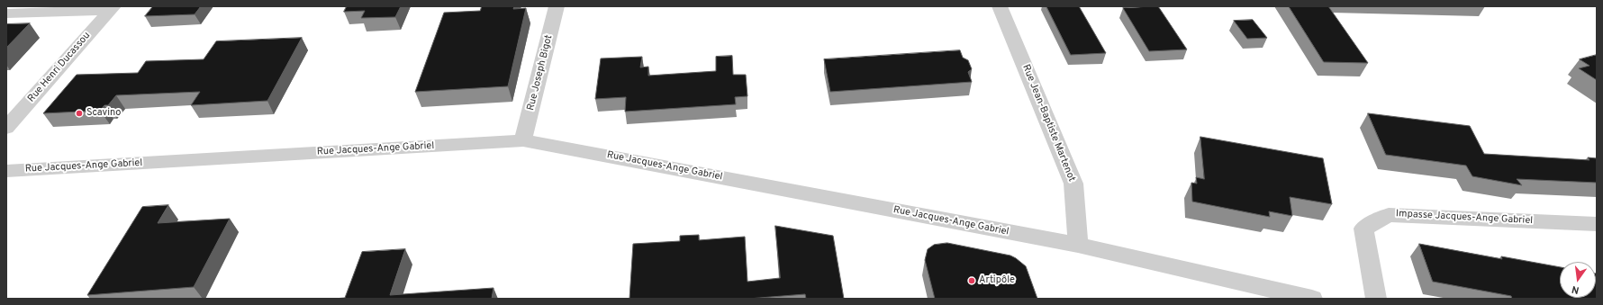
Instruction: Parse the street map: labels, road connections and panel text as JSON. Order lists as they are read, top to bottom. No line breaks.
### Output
{"streets":{"street":["Rue Henri Ducassou","Rue Joseph Bigot","Rue Jean-Baptiste Martenot","Rue Jacques-Ange Gabriel","Impasse Jacques-Ange Gabriel"]},"crossings":[["Rue Joseph Bigot","Rue Jacques-Ange Gabriel"],["Rue Jean-Baptiste Martenot","Rue Jacques-Ange Gabriel"]],"places":["Scavino","Artipôle"],"north":"bottom"}
